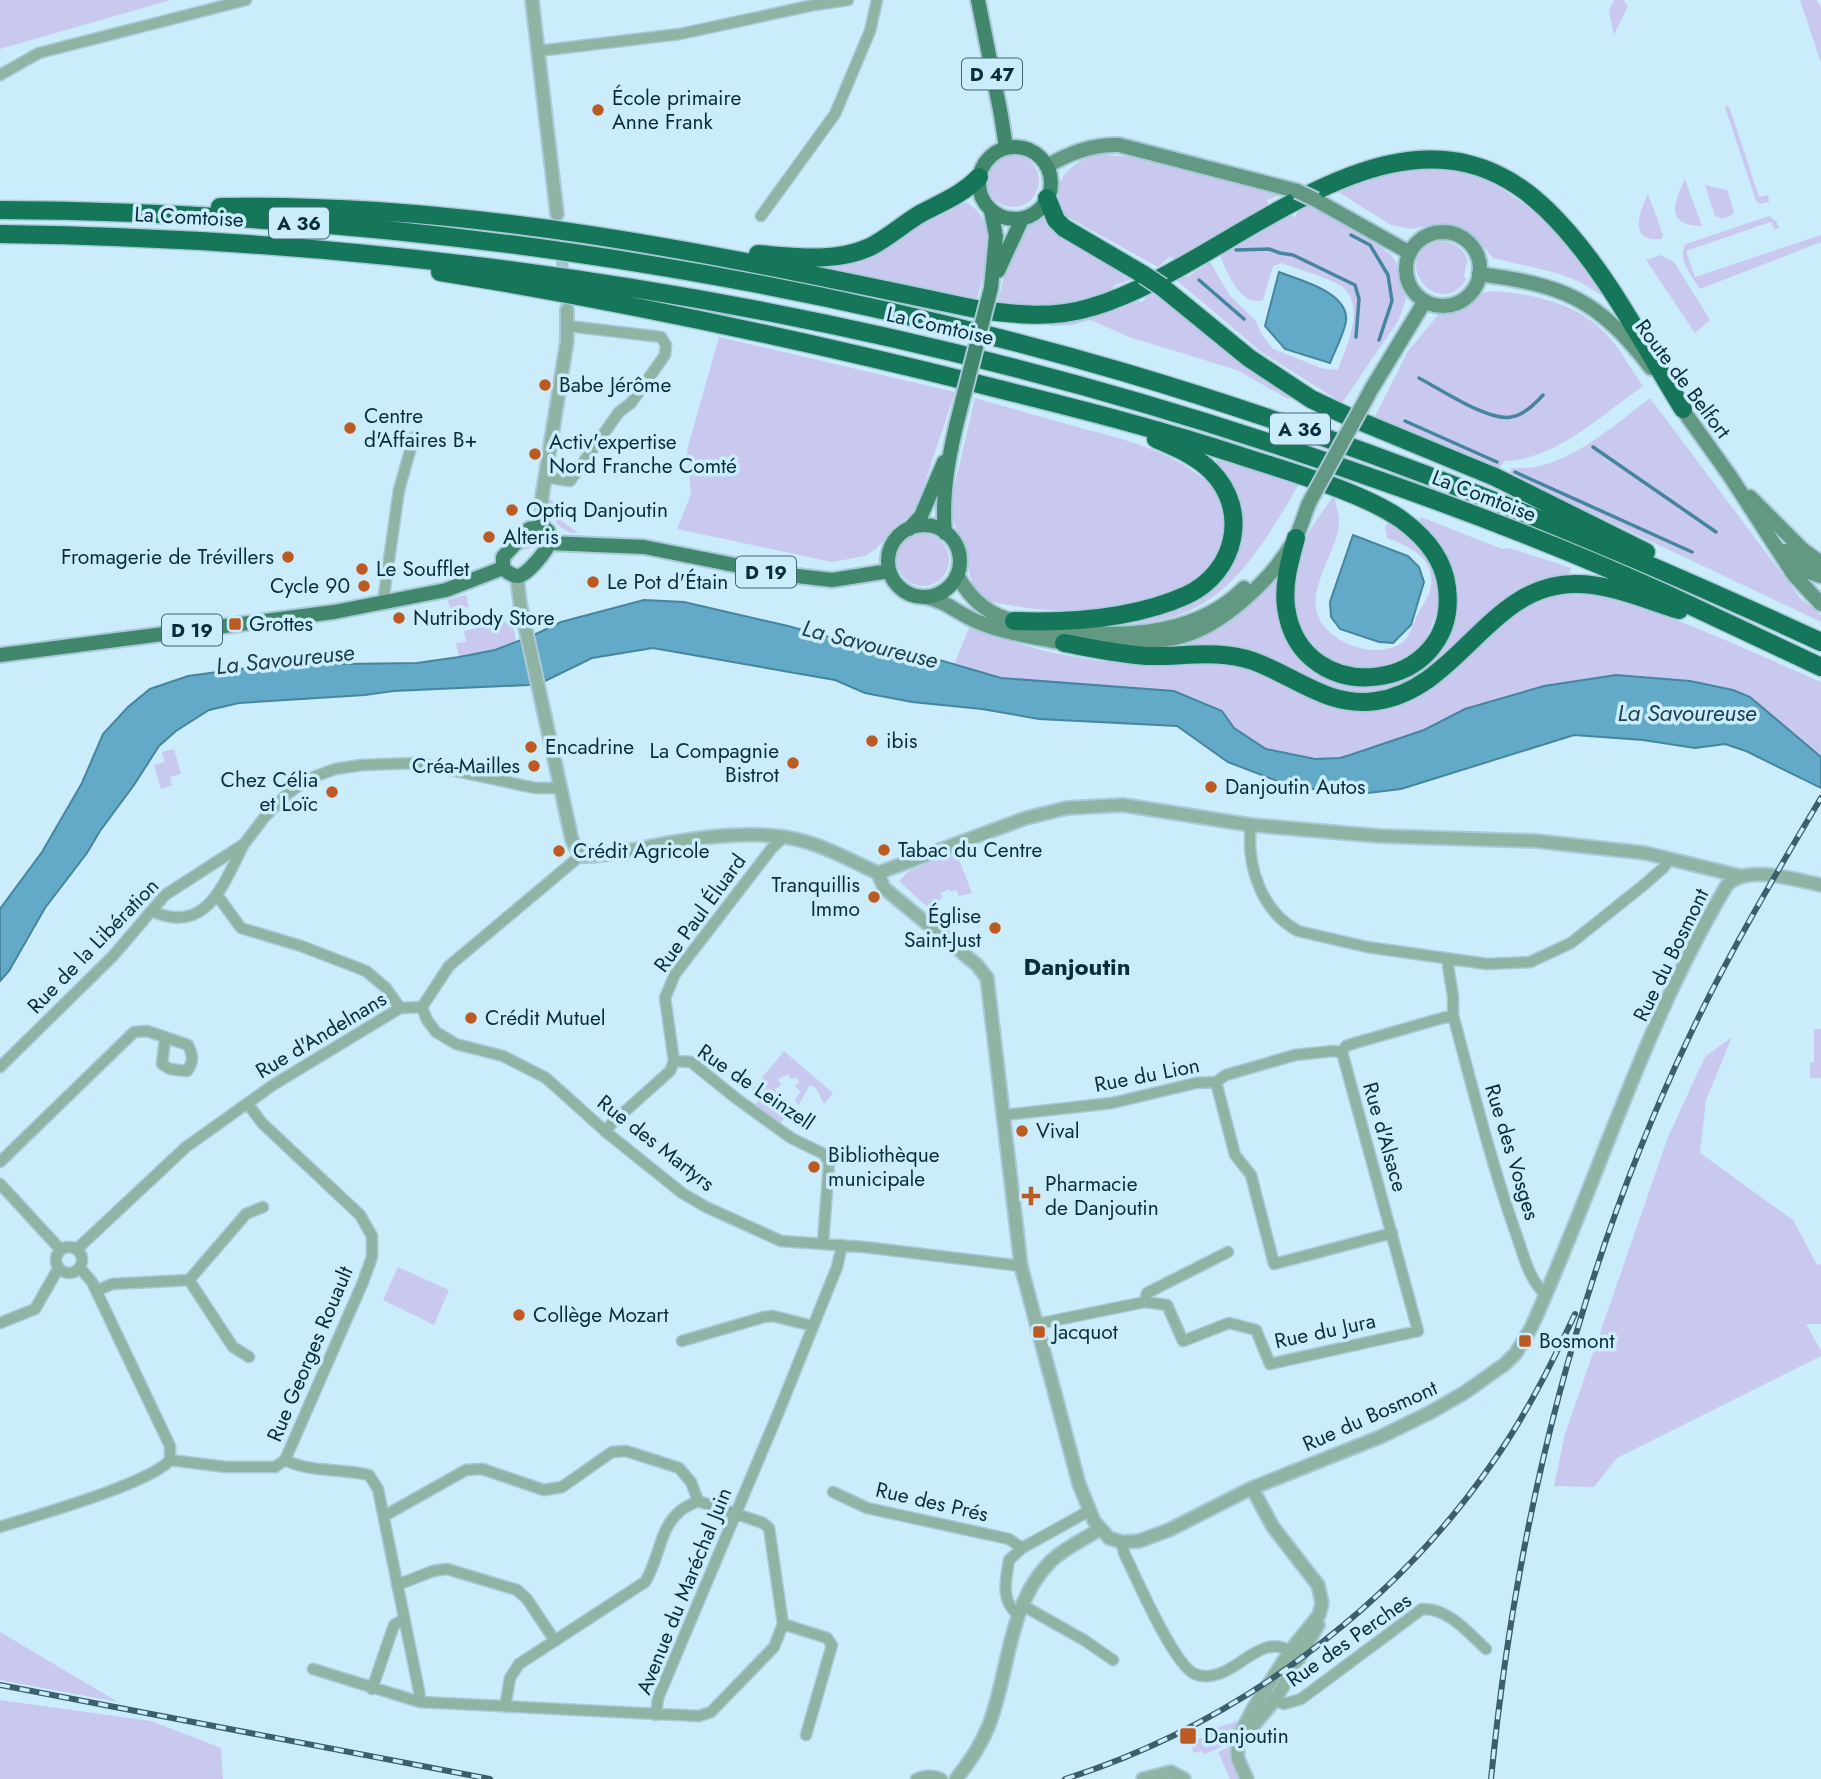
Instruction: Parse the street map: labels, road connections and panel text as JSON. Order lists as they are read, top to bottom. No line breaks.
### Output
{"streets":{"highway":["La Comtoise","A 36"],"main road":["D 47","Route de Belfort","D 19"],"street":["Rue Paul Éluard","Rue de la Libération","Rue du Bosmont","Rue d'Andelnans","Rue du Lion","Rue de Leinzell","Rue d'Alsace","Rue des Martyrs","Rue des Vosges","Rue du Jura","Rue Georges Rouault","Rue des Prés","Avenue du Maréchal Juin","Rue des Perches"]},"crossings":[["Rue Paul Éluard","Rue de Leinzell"],["Rue du Bosmont","Rue des Vosges"],["Rue d'Andelnans","Rue des Martyrs"],["Rue d'Andelnans","Rue Georges Rouault"],["Rue du Lion","Rue d'Alsace"],["Rue du Lion","Rue des Vosges"],["Rue de Leinzell","Rue des Martyrs"],["Rue d'Alsace","Rue du Jura"],["Rue des Martyrs","Avenue du Maréchal Juin"]],"districts":["Danjoutin"],"water":["La Savoureuse"],"places":{"other":["École primaire Anne Frank","Babe Jérôme","Centre d'Affaires B+","Activ'expertise Nord Franche Comté","Optiq Danjoutin","Alteris","Fromagerie de Trévillers","Le Soufflet","Le Pot d'Étain","Cycle 90","Nutribody Store","ibis","Encadrine","La Compagnie Bistrot","Créa-Mailles","Danjoutin Autos","Chez Célia et Loïc","Tabac du Centre","Crédit Agricole","Tranquillis Immo","Église Saint-Just","Crédit Mutuel","Vival","Bibliothèque municipale","Collège Mozart"],"transit":["Grottes","Jacquot","Bosmont","Danjoutin"],"health":["Pharmacie de Danjoutin"]}}
